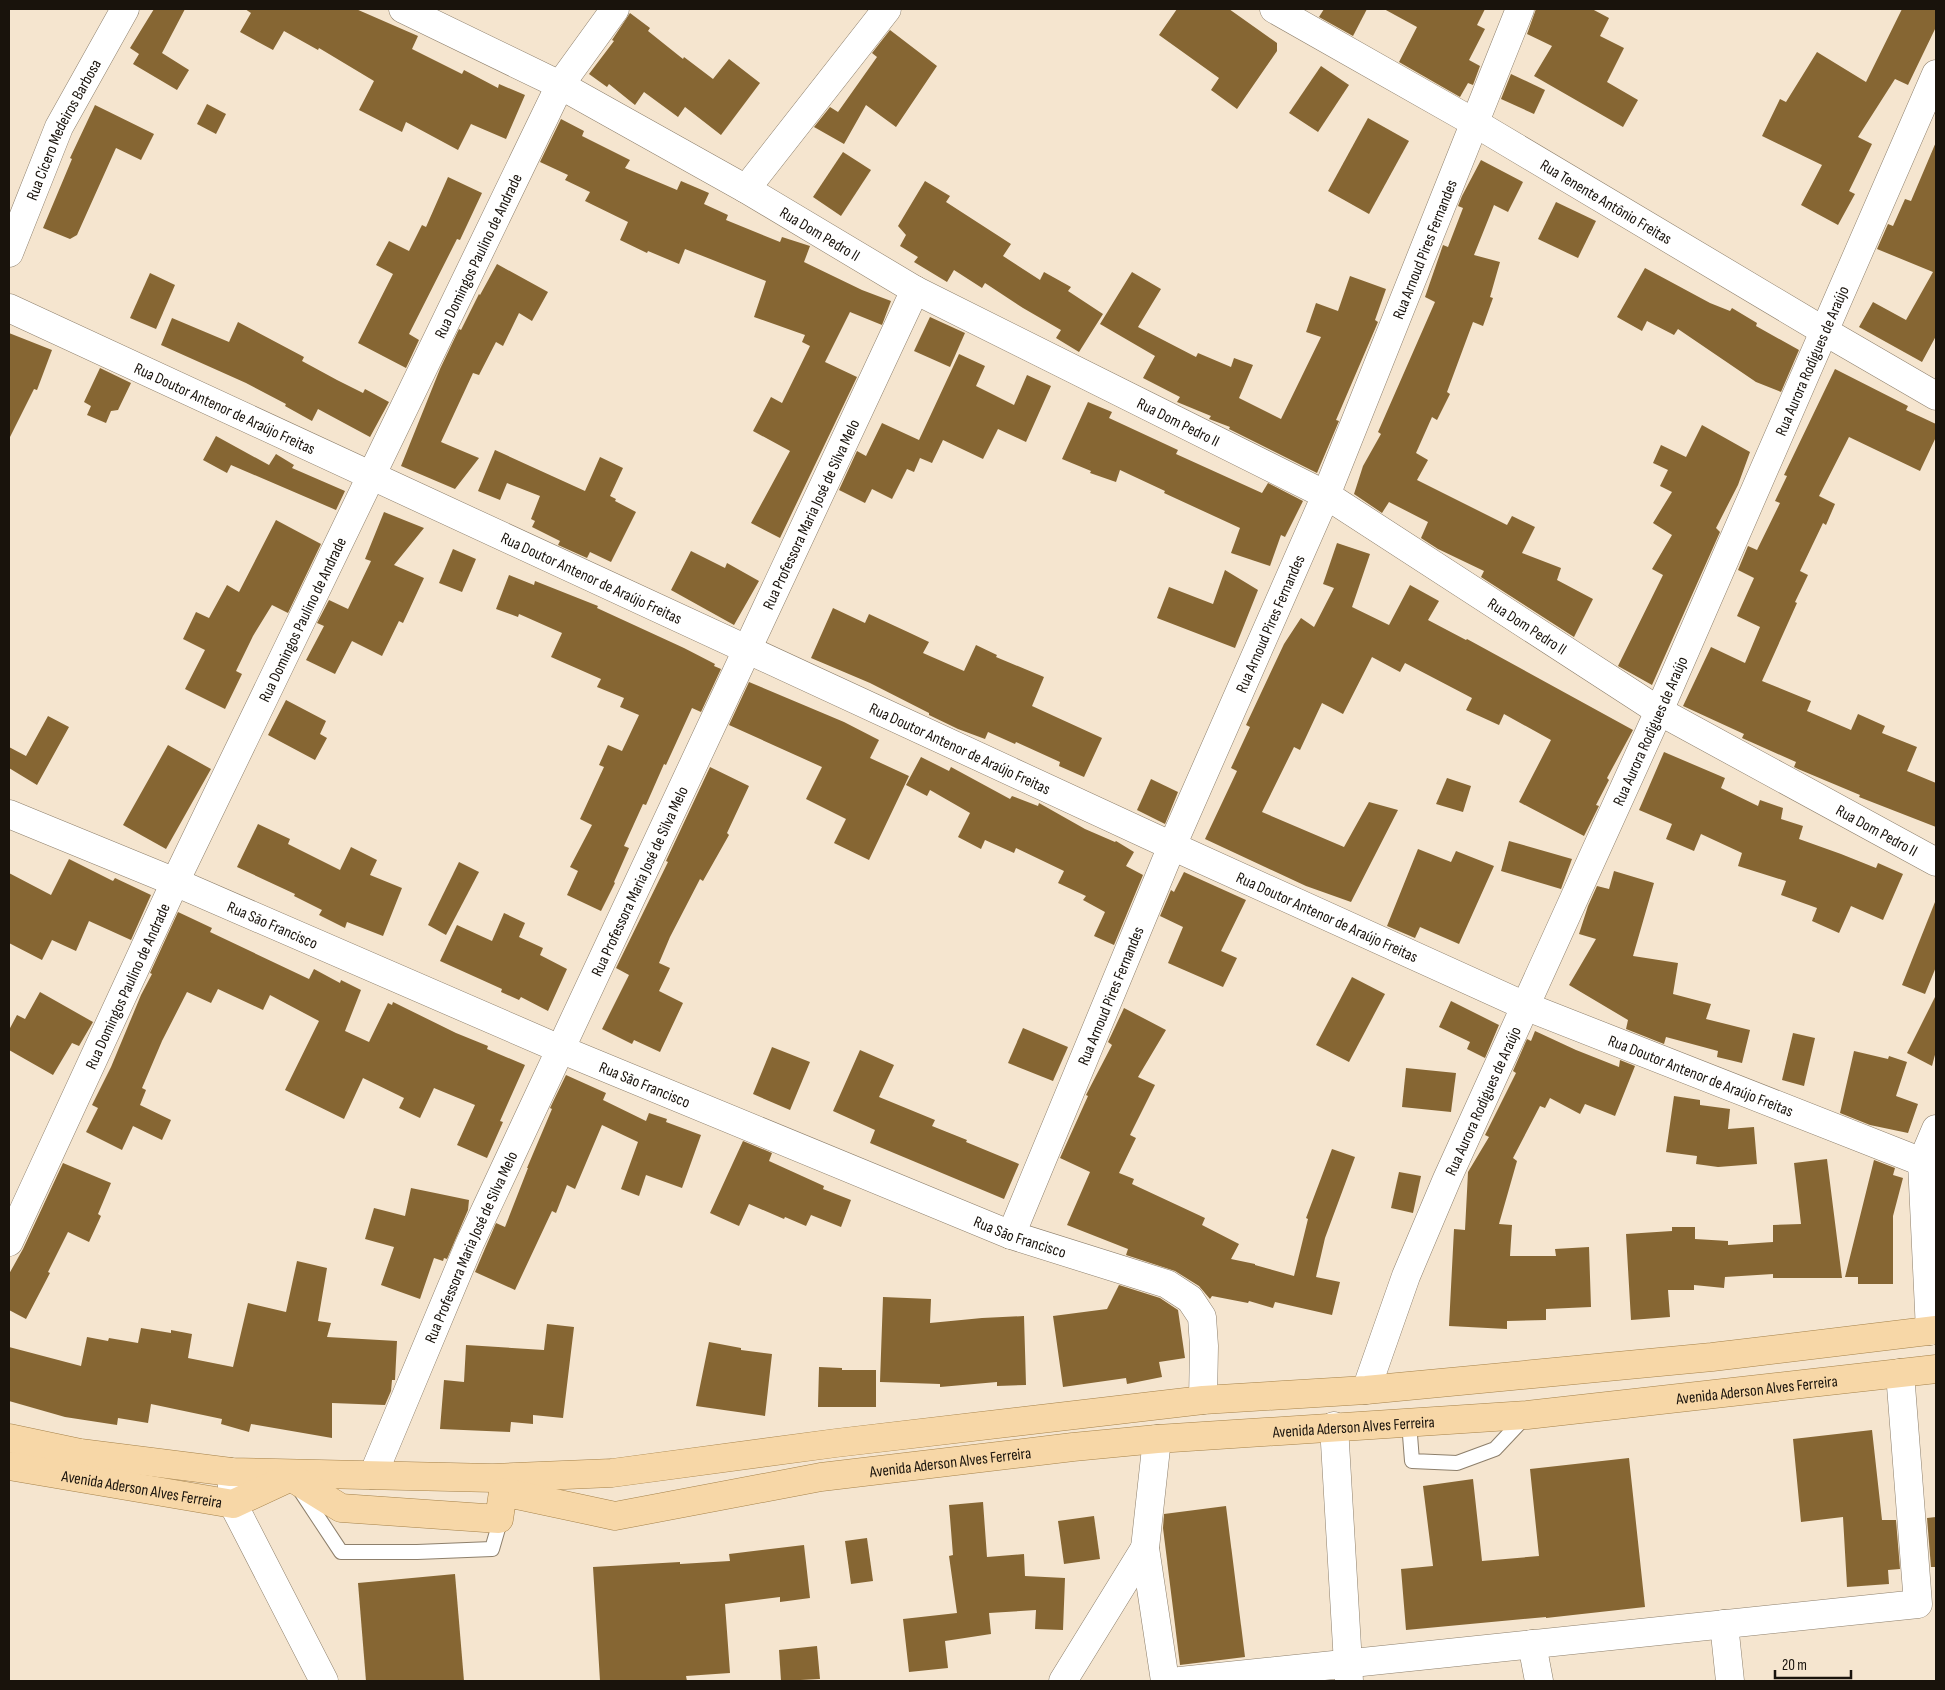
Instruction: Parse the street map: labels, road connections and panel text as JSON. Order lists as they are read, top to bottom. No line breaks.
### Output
{"streets":{"main road":["Avenida Aderson Alves Ferreira"],"street":["Rua Cícero Medeiros Barbosa","Rua Tenente Antônio Freitas","Rua Dom Pedro II","Rua Arnoud Pires Fernandes","Rua Domingos Paulino de Andrade","Rua Aurora Rodigues de Araújo","Rua Doutor Antenor de Araújo Freitas","Rua Professora Maria José de Silva Melo","Rua São Francisco"]},"crossings":[["Rua Tenente Antônio Freitas","Rua Arnoud Pires Fernandes"],["Rua Tenente Antônio Freitas","Rua Aurora Rodigues de Araújo"],["Rua Dom Pedro II","Rua Arnoud Pires Fernandes"],["Rua Dom Pedro II","Rua Domingos Paulino de Andrade"],["Rua Dom Pedro II","Rua Aurora Rodigues de Araújo"],["Rua Dom Pedro II","Rua Professora Maria José de Silva Melo"],["Rua Arnoud Pires Fernandes","Rua Doutor Antenor de Araújo Freitas"],["Rua Arnoud Pires Fernandes","Rua São Francisco"],["Rua Domingos Paulino de Andrade","Rua Doutor Antenor de Araújo Freitas"],["Rua Domingos Paulino de Andrade","Rua São Francisco"],["Rua Aurora Rodigues de Araújo","Rua Doutor Antenor de Araújo Freitas"],["Rua Aurora Rodigues de Araújo","Avenida Aderson Alves Ferreira"],["Rua Doutor Antenor de Araújo Freitas","Rua Professora Maria José de Silva Melo"],["Rua Professora Maria José de Silva Melo","Rua São Francisco"],["Rua Professora Maria José de Silva Melo","Avenida Aderson Alves Ferreira"],["Rua São Francisco","Avenida Aderson Alves Ferreira"]],"scale_bar":"20 m"}
